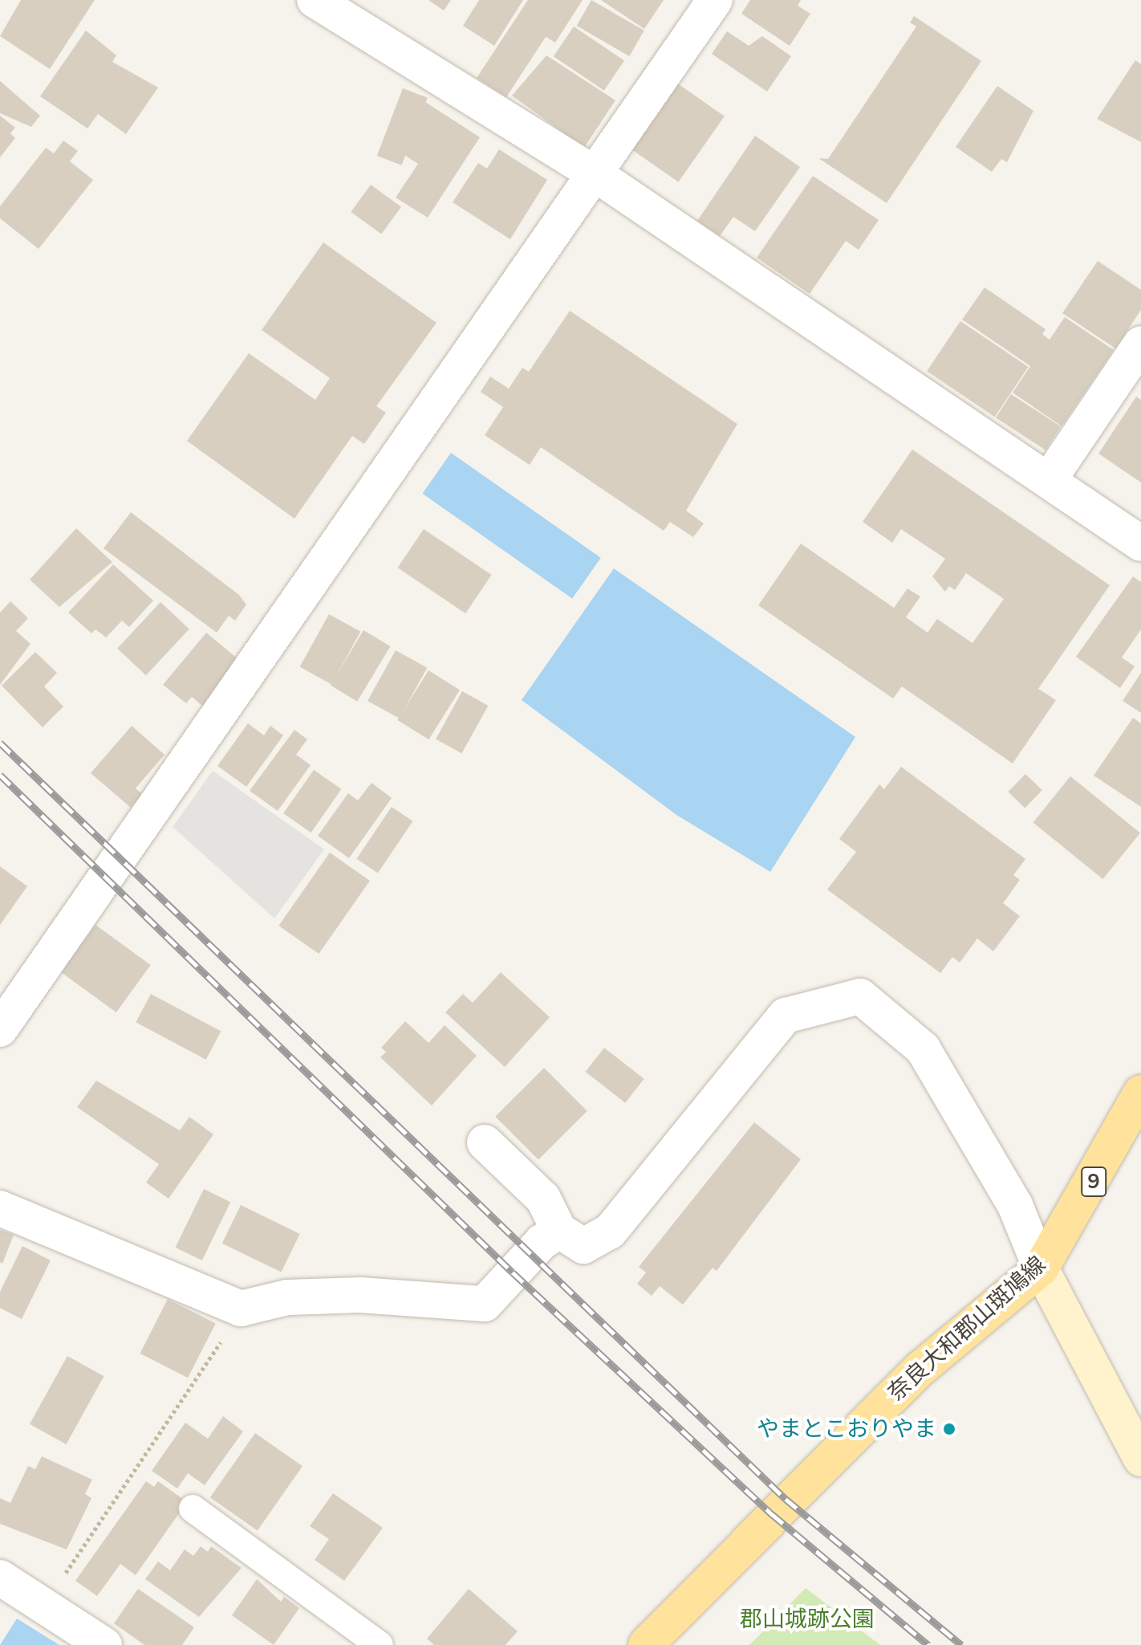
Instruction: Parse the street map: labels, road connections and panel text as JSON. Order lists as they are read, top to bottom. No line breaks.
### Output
{"streets":{"main road":["9","奈良大和郡山斑鳩線"]},"parks":["郡山城跡公園"],"places":["やまとこおりやま"]}
